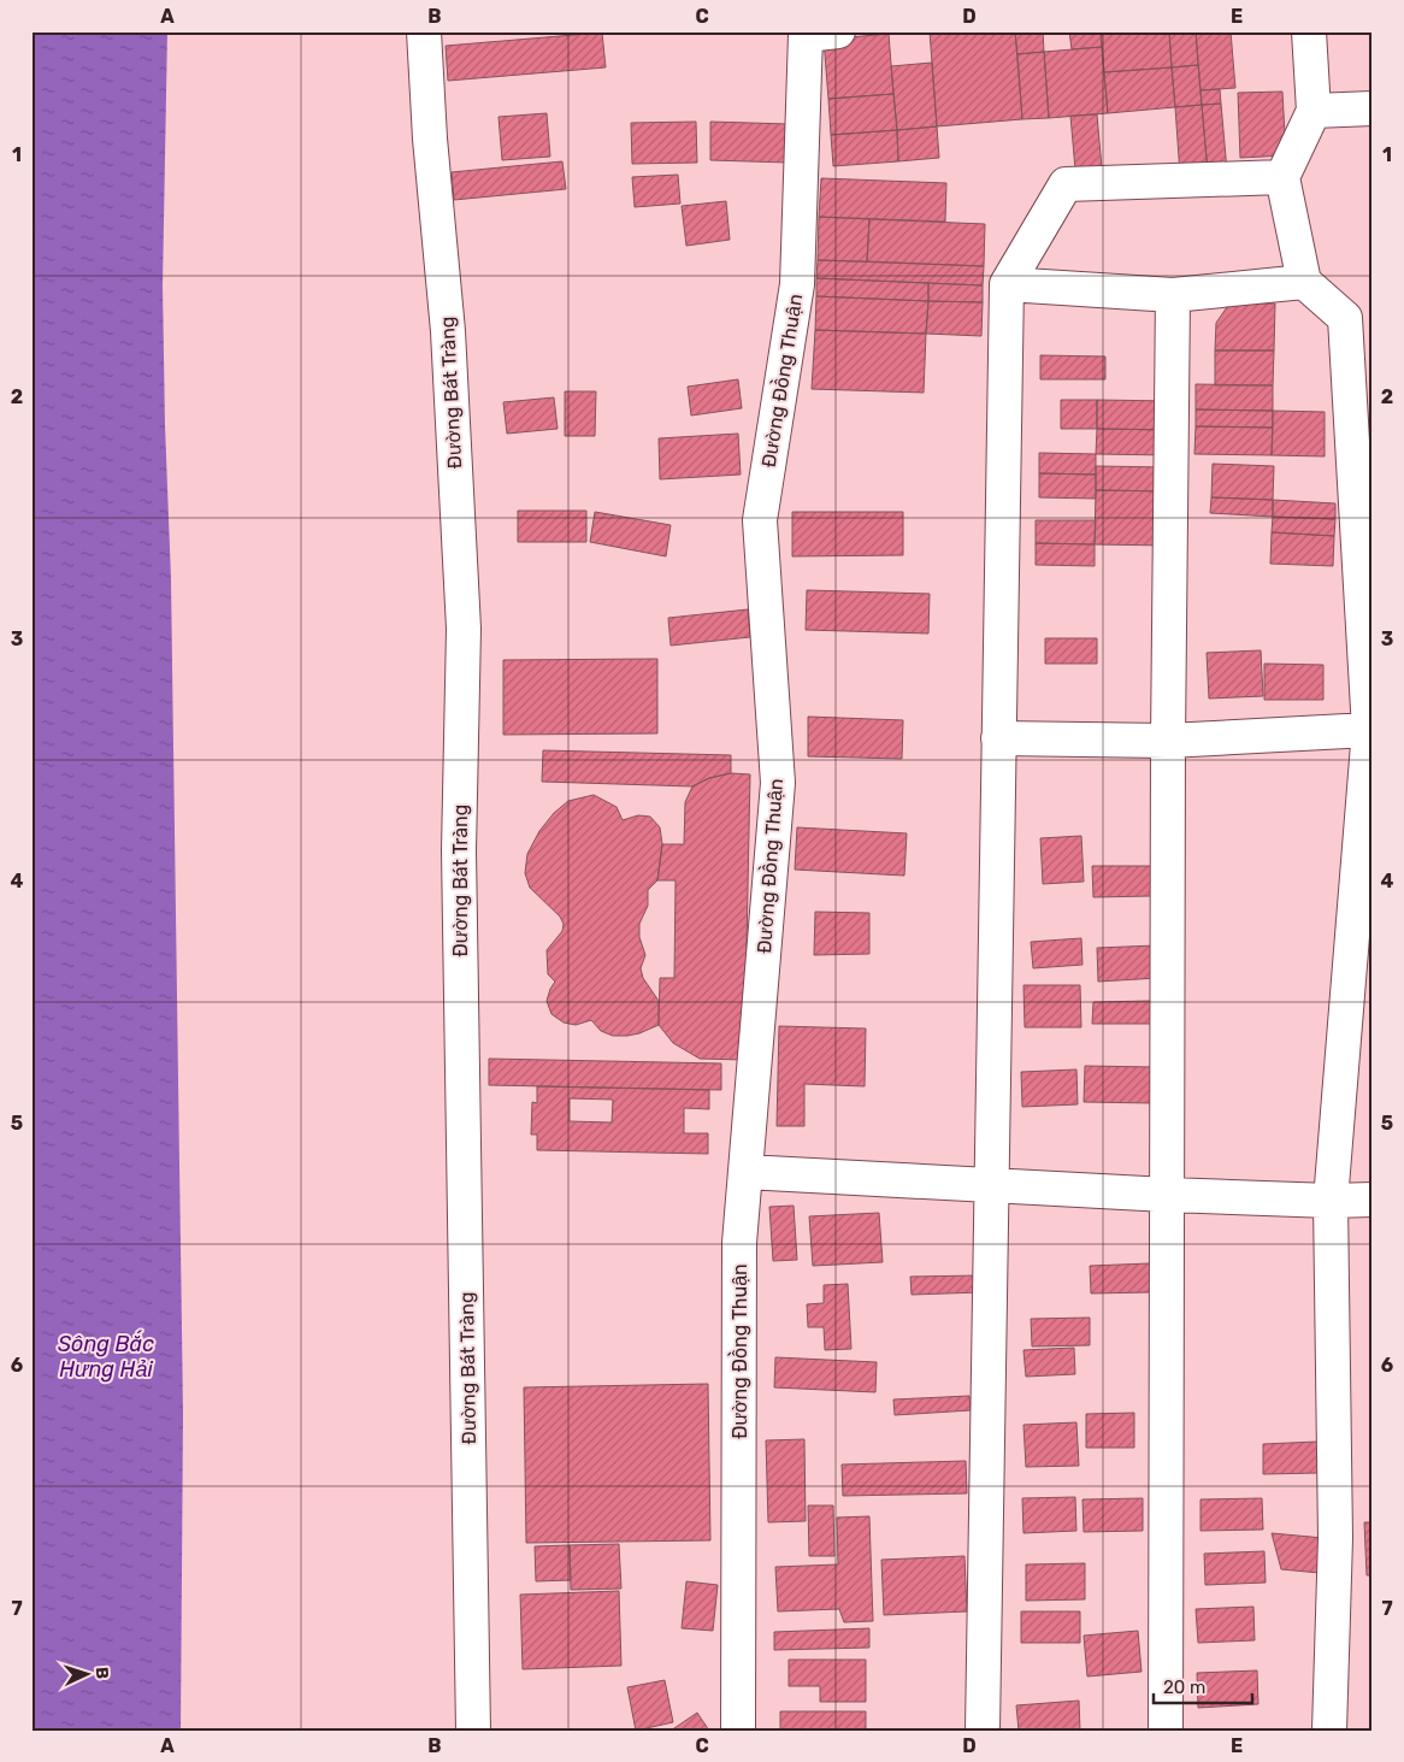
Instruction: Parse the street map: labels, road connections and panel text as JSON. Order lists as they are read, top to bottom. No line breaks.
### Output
{"streets":{"street":["Đường Đồng Thuận","Đường Bát Tràng"]},"water":["Sông Bắc Hưng Hải"],"scale_bar":"20 m","north":"right","grid":{"columns":["A","B","C","D","E"],"rows":["1","2","3","4","5","6","7"]}}
